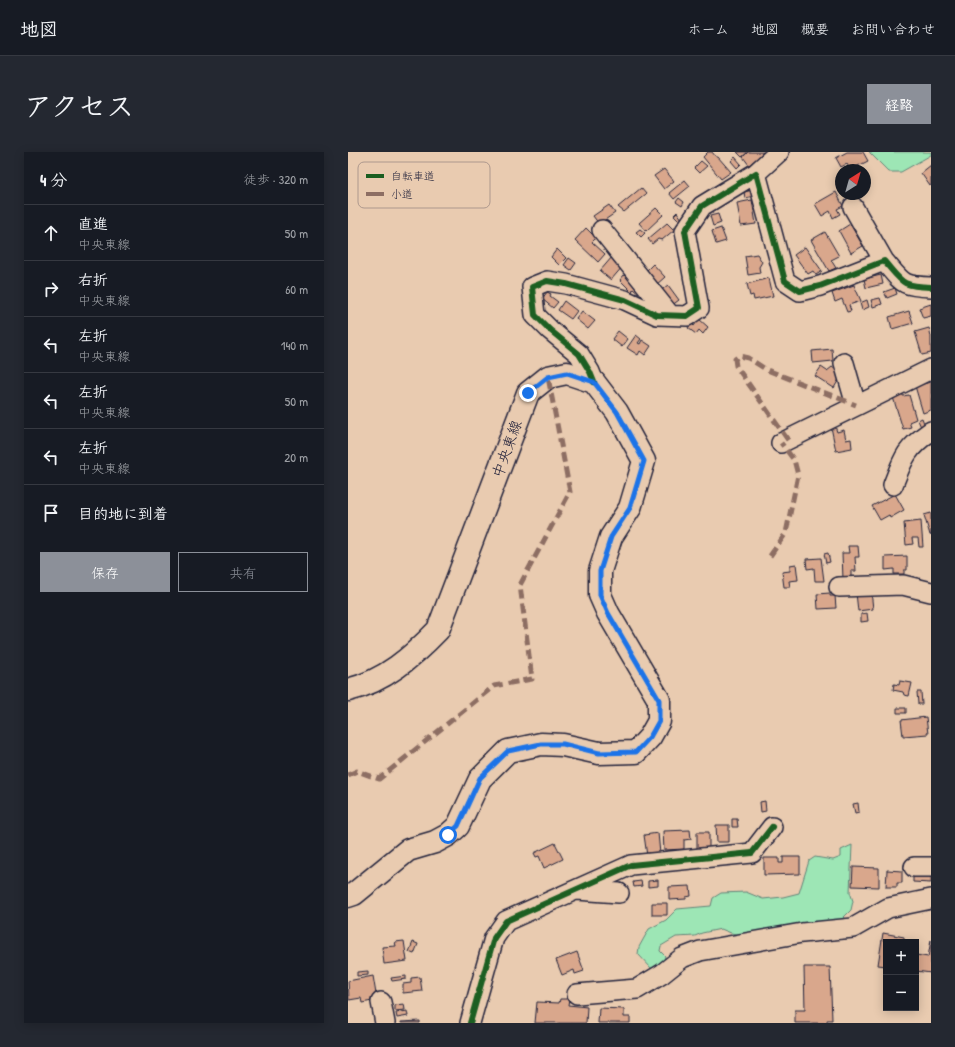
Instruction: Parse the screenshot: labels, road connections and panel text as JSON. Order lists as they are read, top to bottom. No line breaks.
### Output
{"streets":{"main road":["中央東線"]},"legend":["自転車道","小道"],"north":"top right","page":{"header":"地図","nav":["ホーム","地図","概要","お問い合わせ"],"title":"アクセス","buttons":["経路",["保存","共有"]],"heading":["4 分","徒歩 · 320 m"],"list":[["直進","中央東線","50 m"],["右折","中央東線","60 m"],["左折","中央東線","140 m"],["左折","中央東線","50 m"],["左折","中央東線","20 m"],"目的地に到着"],"map_buttons":["+","−"]}}
